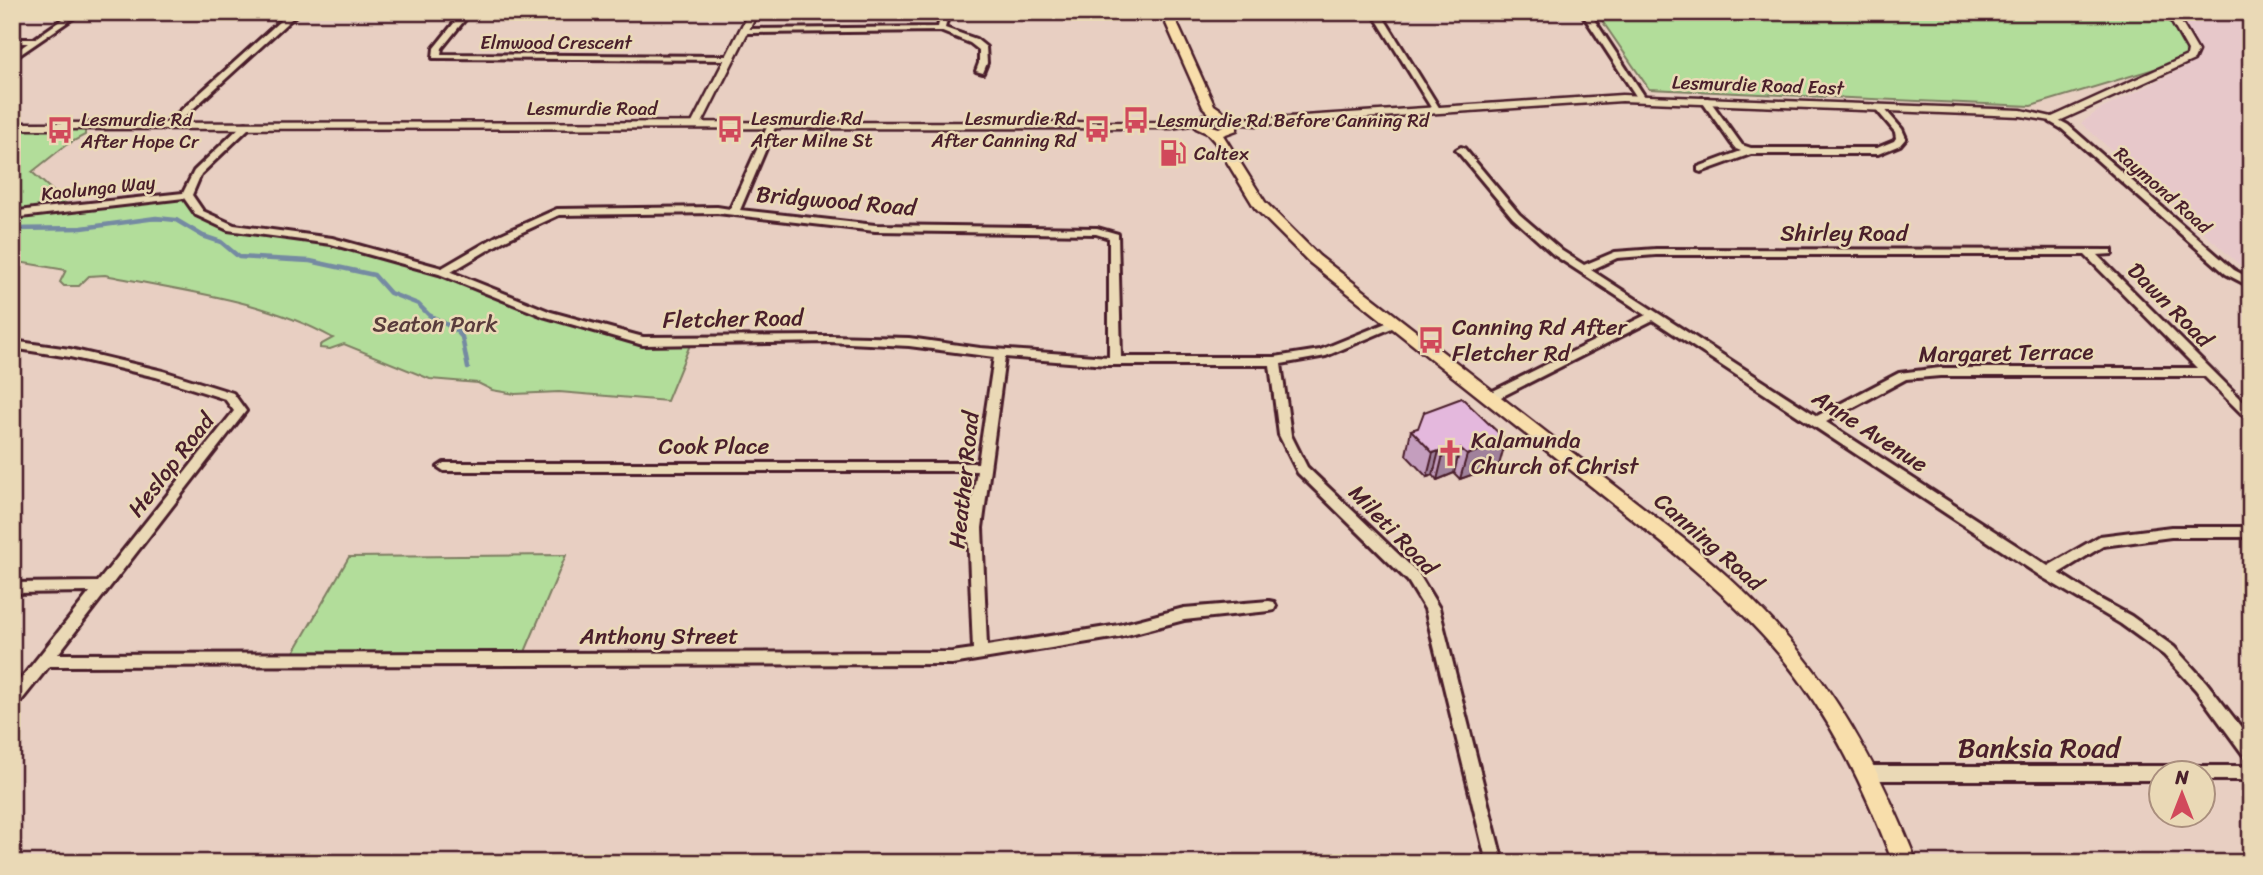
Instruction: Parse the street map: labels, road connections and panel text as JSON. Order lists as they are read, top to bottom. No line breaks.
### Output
{"streets":{"main road":["Lesmurdie Road","Canning Road"],"street":["Elmwood Crescent","Lesmurdie Road East","Kaolunga Way","Raymond Road","Bridgwood Road","Shirley Road","Dawn Road","Fletcher Road","Margaret Terrace","Anne Avenue","Cook Place","Heslop Road","Heather Road","Mileti Road","Anthony Street","Banksia Road"]},"crossings":[["Lesmurdie Road East","Raymond Road"],["Lesmurdie Road East","Canning Road"],["Lesmurdie Road","Canning Road"],["Kaolunga Way","Fletcher Road"],["Bridgwood Road","Fletcher Road"],["Shirley Road","Dawn Road"],["Shirley Road","Anne Avenue"],["Dawn Road","Margaret Terrace"],["Fletcher Road","Heather Road"],["Fletcher Road","Mileti Road"],["Fletcher Road","Canning Road"],["Margaret Terrace","Anne Avenue"],["Cook Place","Heather Road"],["Heslop Road","Anthony Street"],["Heather Road","Anthony Street"],["Canning Road","Banksia Road"]],"parks":["Seaton Park"],"places":{"bus stop":["Lesmurdie Rd Before Canning Rd","Lesmurdie Rd After Milne St","Lesmurdie Rd After Canning Rd","Lesmurdie Rd After Hope Cr","Canning Rd After Fletcher Rd"],"fuel station":["Caltex"],"church":["Kalamunda Church of Christ"]},"north":"top"}
